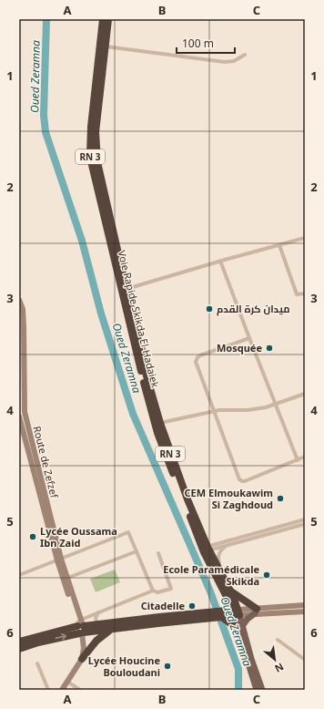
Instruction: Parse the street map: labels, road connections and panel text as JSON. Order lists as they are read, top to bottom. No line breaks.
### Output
{"streets":{"highway":["RN 3","Voie Rapide Skikda El-Hadaiek"],"main road":["Route de Zefzef"]},"crossings":[["RN 3","Voie Rapide Skikda El-Hadaiek"]],"water":["Oued Zeramna"],"places":["ميدان كرة القدم","Mosquée","CEM Elmoukawim Si Zaghdoud","Lycée Oussama Ibn Zaid","Ecole Paramédicale Skikda","Citadelle","Lycée Houcine Bouloudani"],"scale_bar":"100 m","north":"bottom right","grid":{"columns":["A","B","C"],"rows":["1","2","3","4","5","6"]}}
